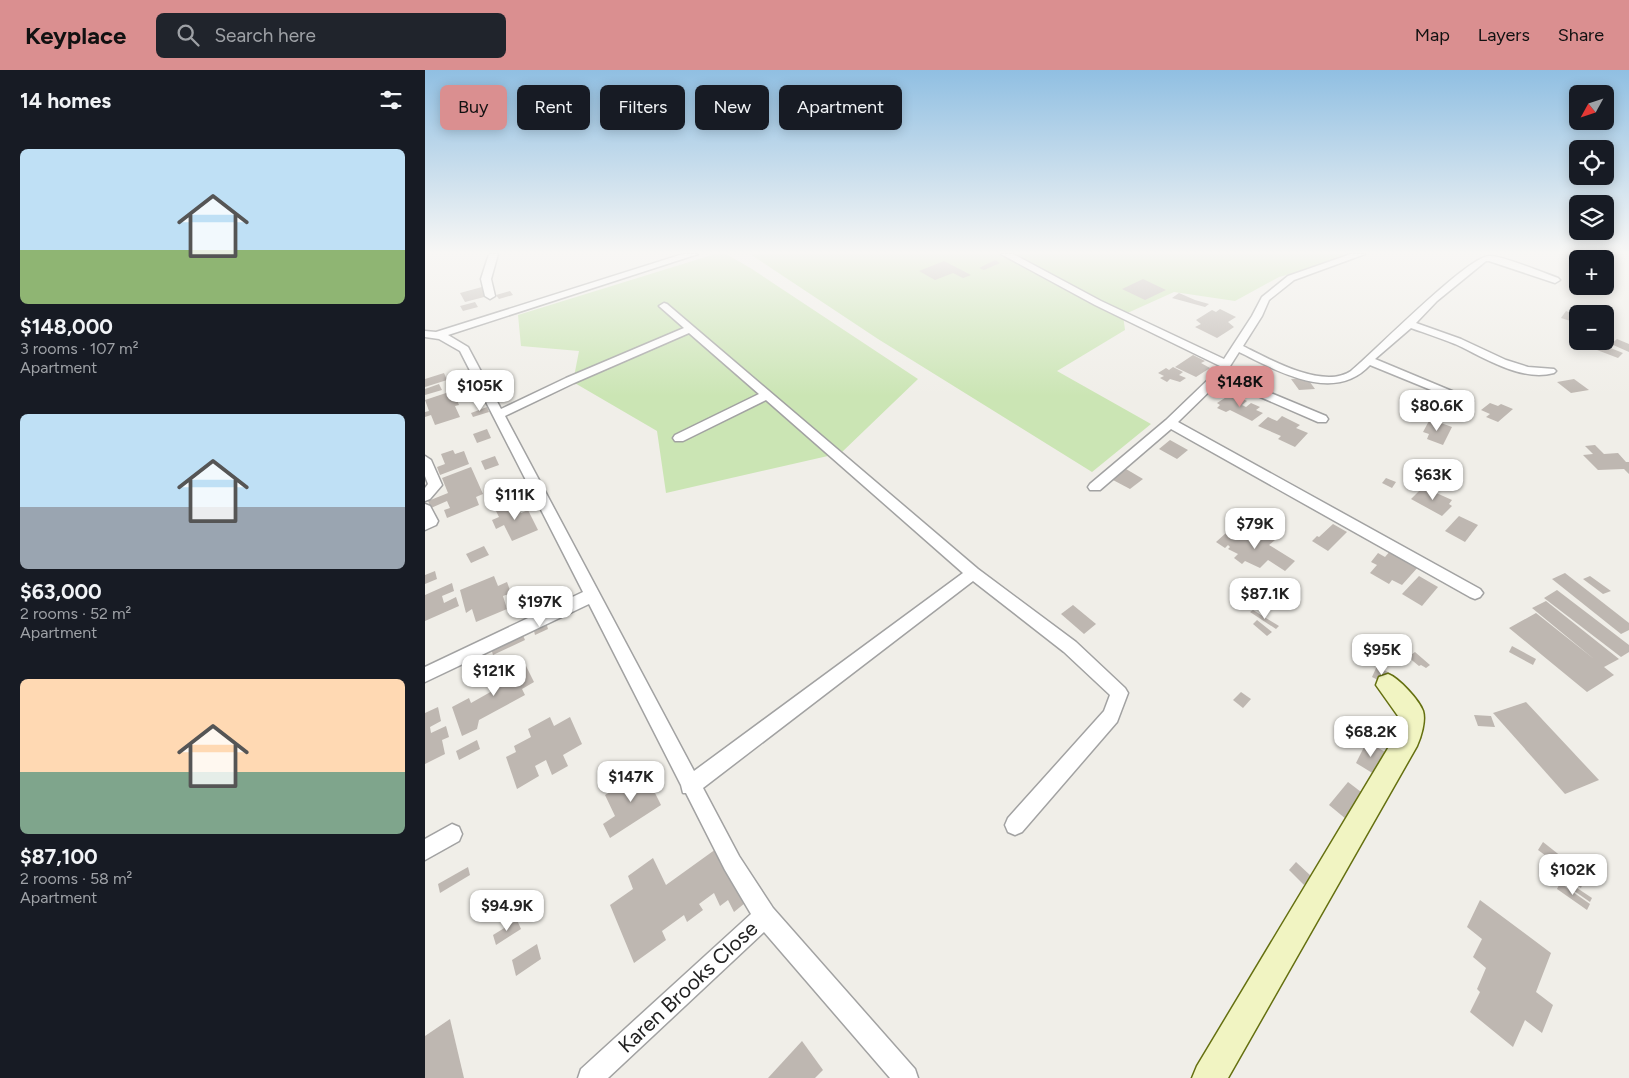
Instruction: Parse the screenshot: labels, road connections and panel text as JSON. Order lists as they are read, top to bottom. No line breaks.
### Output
{"streets":{"street":["Karen Brooks Close"]},"north":"bottom left","page":{"header":"Keyplace","search":"Search here","nav":["Map","Layers","Share"],"heading":"14 homes","map_buttons":["+","−"],"chip":["Buy","Rent","Filters","New","Apartment"],"list":[{"name":"$148,000","note":"3 rooms · 107 m² · Apartment"},{"name":"$63,000","note":"2 rooms · 52 m² · Apartment"},{"name":"$87,100","note":"2 rooms · 58 m² · Apartment"}],"price":["$148K","$105K","$80.6K","$63K","$111K","$79K","$87.1K","$197K","$95K","$121K","$68.2K","$147K","$102K","$94.9K"]}}
